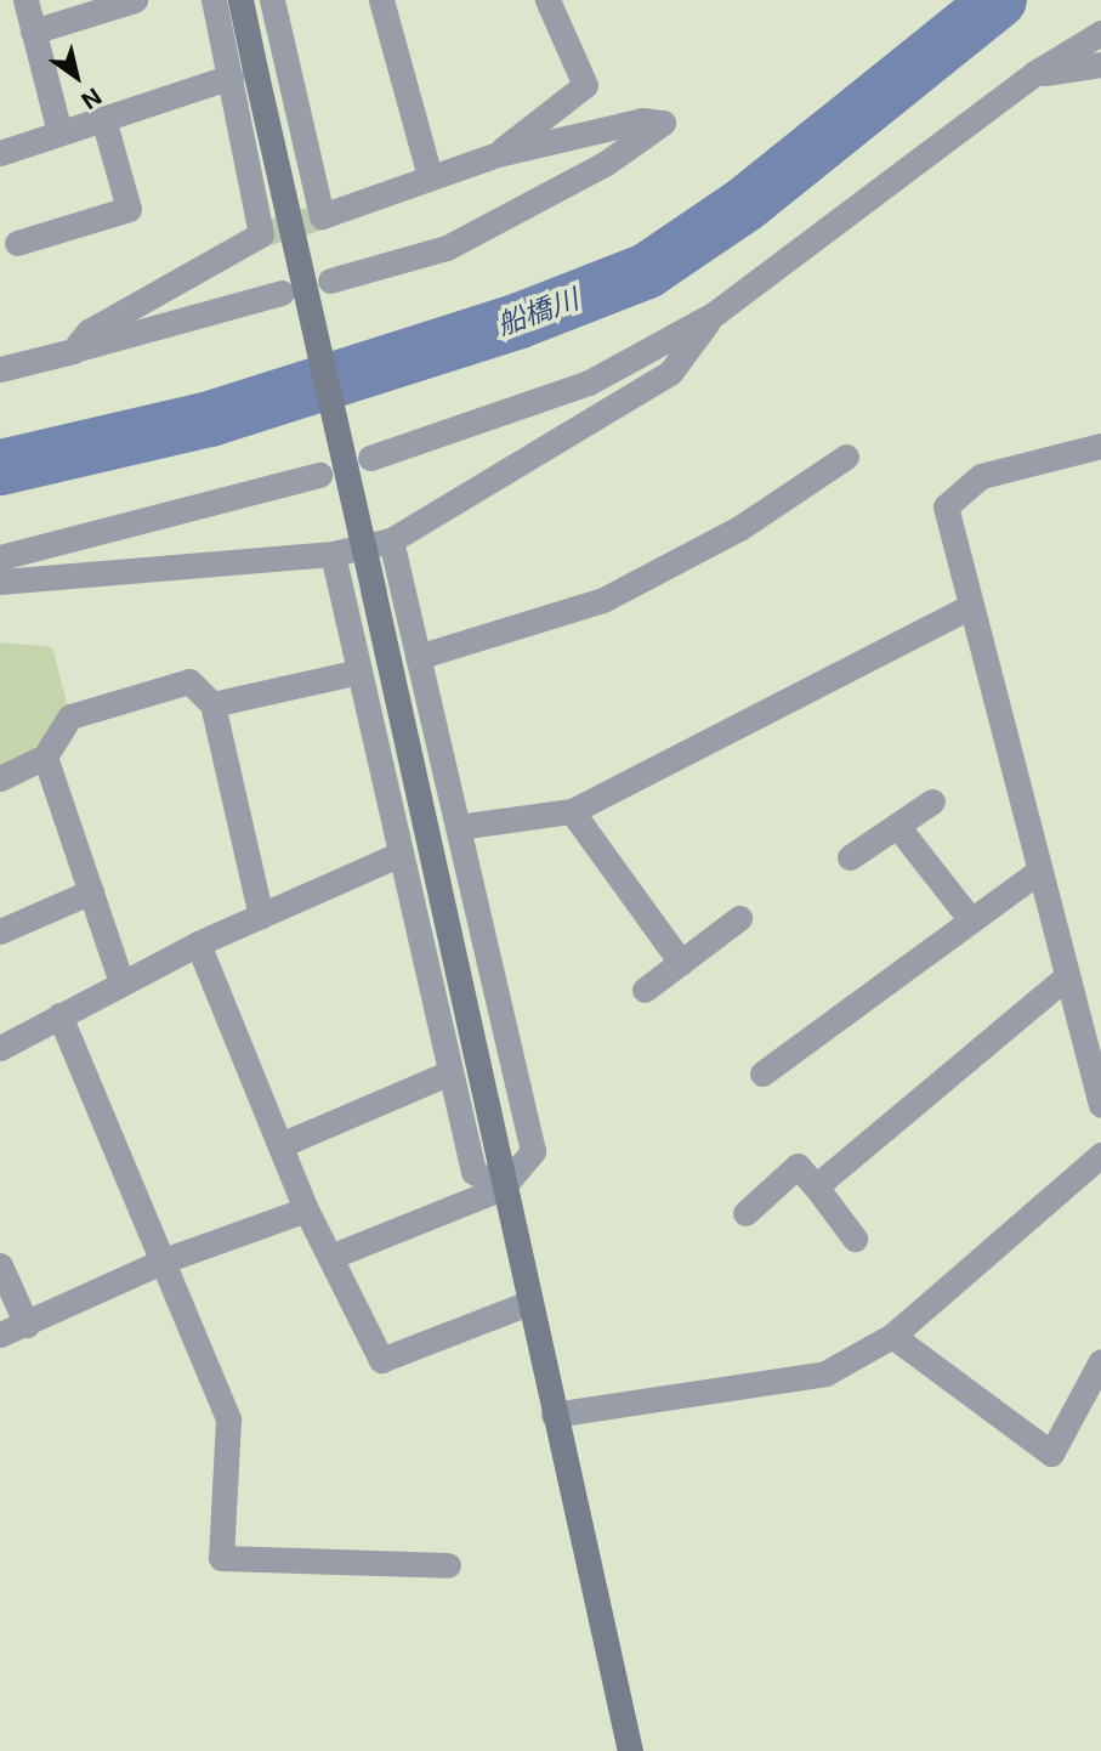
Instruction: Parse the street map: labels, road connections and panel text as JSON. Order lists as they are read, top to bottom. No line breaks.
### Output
{"water":["船橋川"],"north":"bottom right"}
